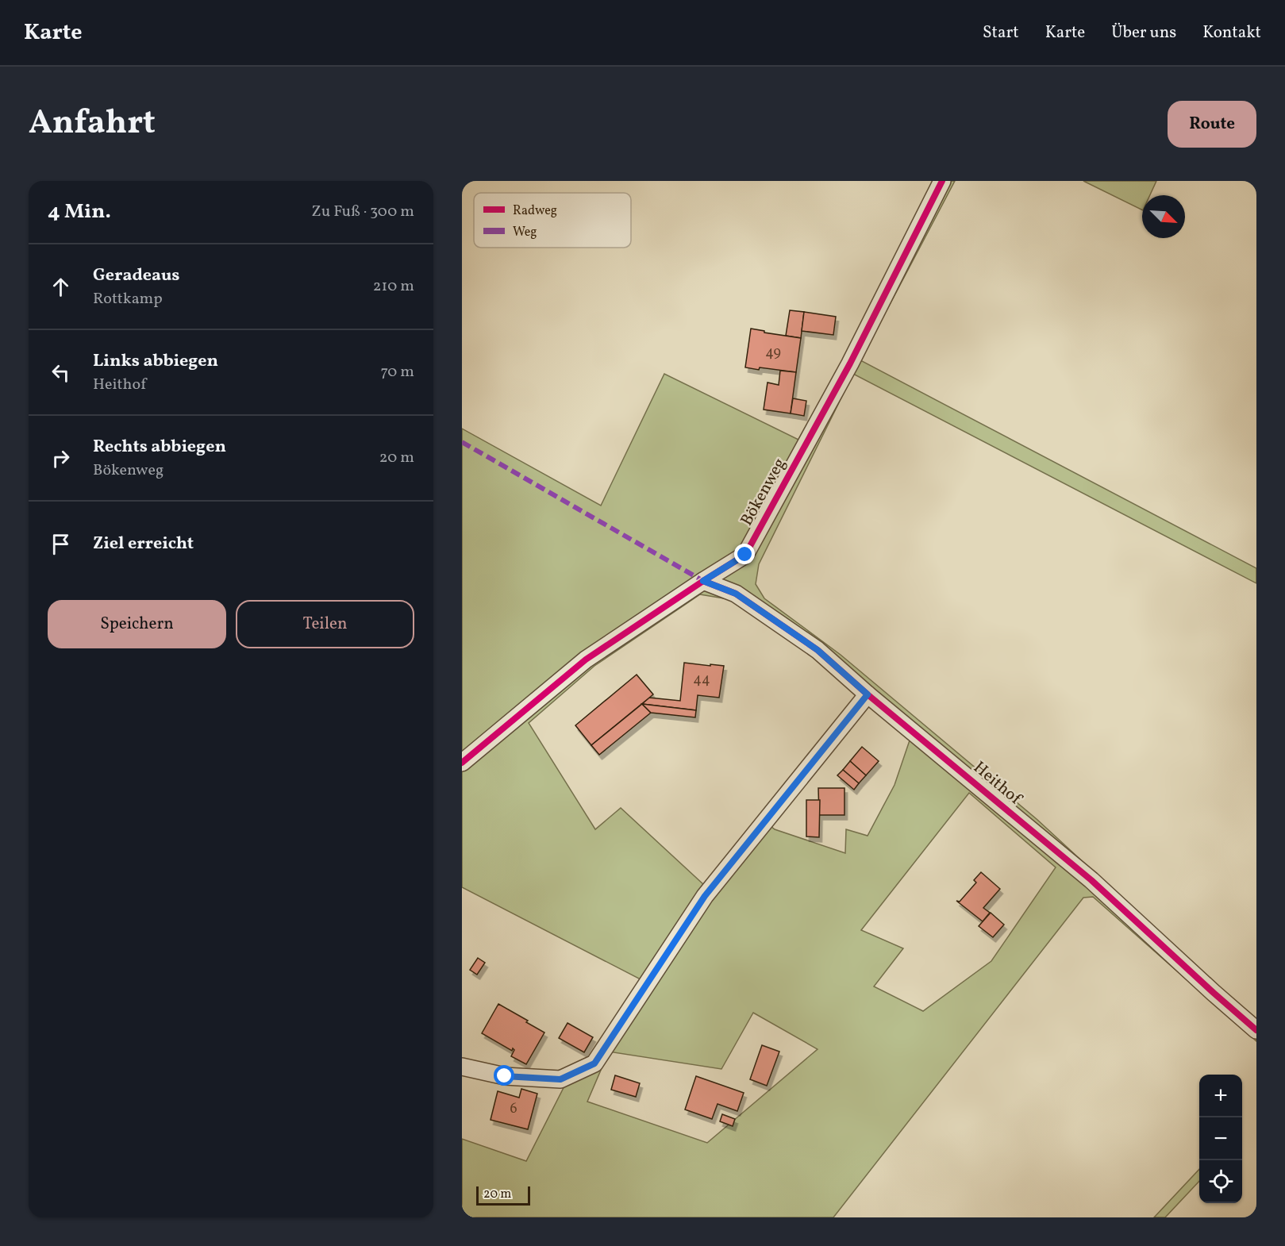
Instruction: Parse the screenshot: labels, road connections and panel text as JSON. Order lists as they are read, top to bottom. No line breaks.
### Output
{"streets":{"street":["Bökenweg","Heithof"]},"crossings":[["Bökenweg","Heithof"]],"house_numbers":["49","44","6"],"legend":["Radweg","Weg"],"scale_bar":"20 m","north":"bottom right","page":{"header":"Karte","nav":["Start","Karte","Über uns","Kontakt"],"title":"Anfahrt","buttons":["Route",["Speichern","Teilen"]],"heading":["4 Min.","Zu Fuß · 300 m"],"list":[["Geradeaus","Rottkamp","210 m"],["Links abbiegen","Heithof","70 m"],["Rechts abbiegen","Bökenweg","20 m"],"Ziel erreicht"],"map_buttons":["+","−"],"scale":"20 m"}}
